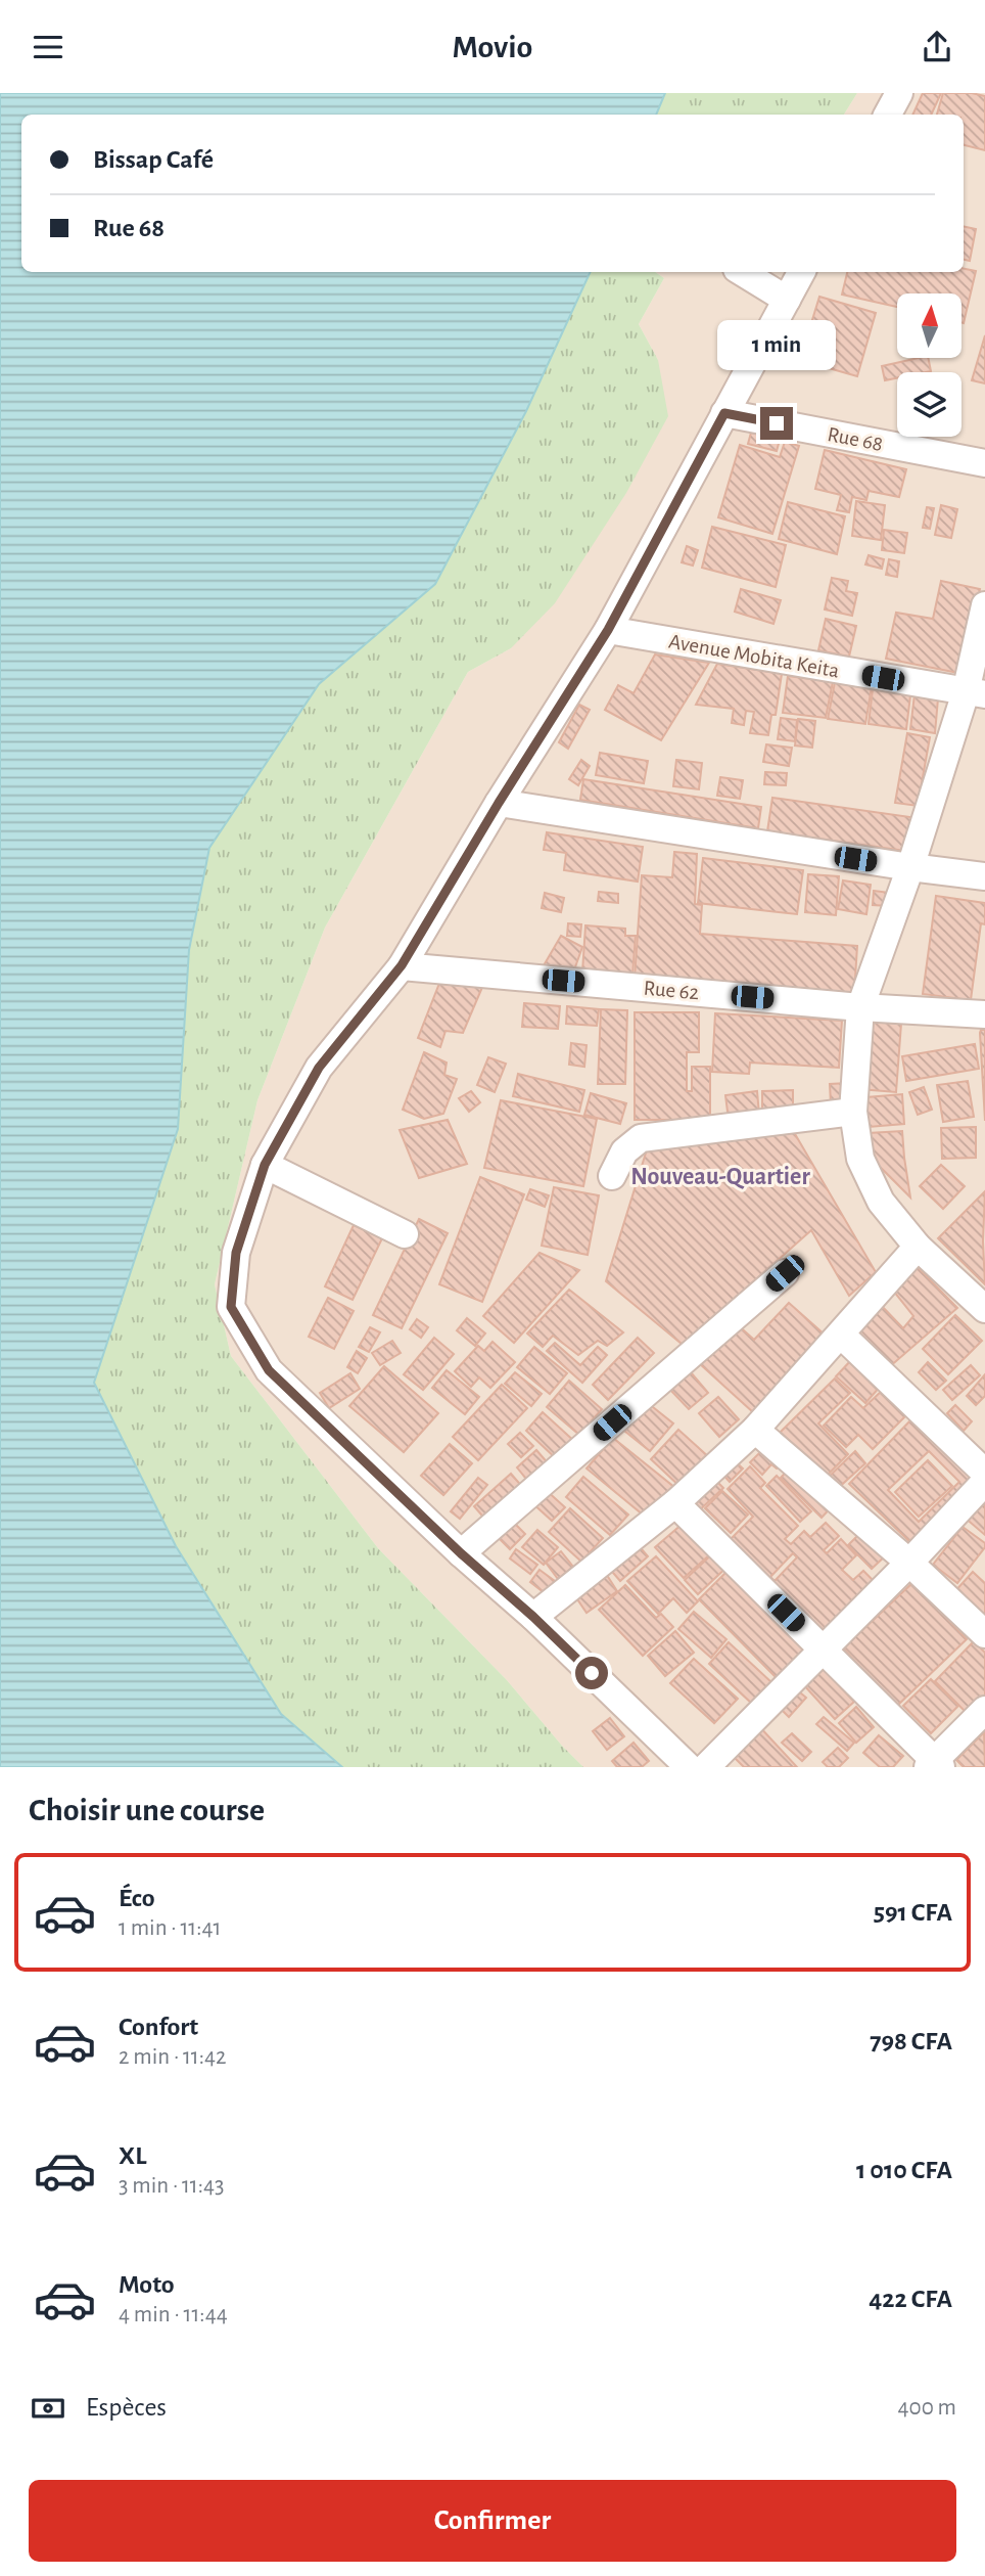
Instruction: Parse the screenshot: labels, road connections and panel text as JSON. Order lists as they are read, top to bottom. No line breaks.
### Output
{"streets":{"street":["Rue 68","Avenue Mobita Keita","Rue 62"]},"districts":["Nouveau-Quartier"],"north":"top","page":{"header":"Movio","banner":["Bissap Café","Rue 68"],"bubble":"1 min","heading":"Choisir une course","list":[{"name":"Éco","note":"1 min · 11:41","value":"591 CFA"},{"name":"Confort","note":"2 min · 11:42","value":"798 CFA"},{"name":"XL","note":"3 min · 11:43","value":"1 010 CFA"},{"name":"Moto","note":"4 min · 11:44","value":"422 CFA"}],"pay":["Espèces","400 m"],"buttons":"Confirmer"}}
